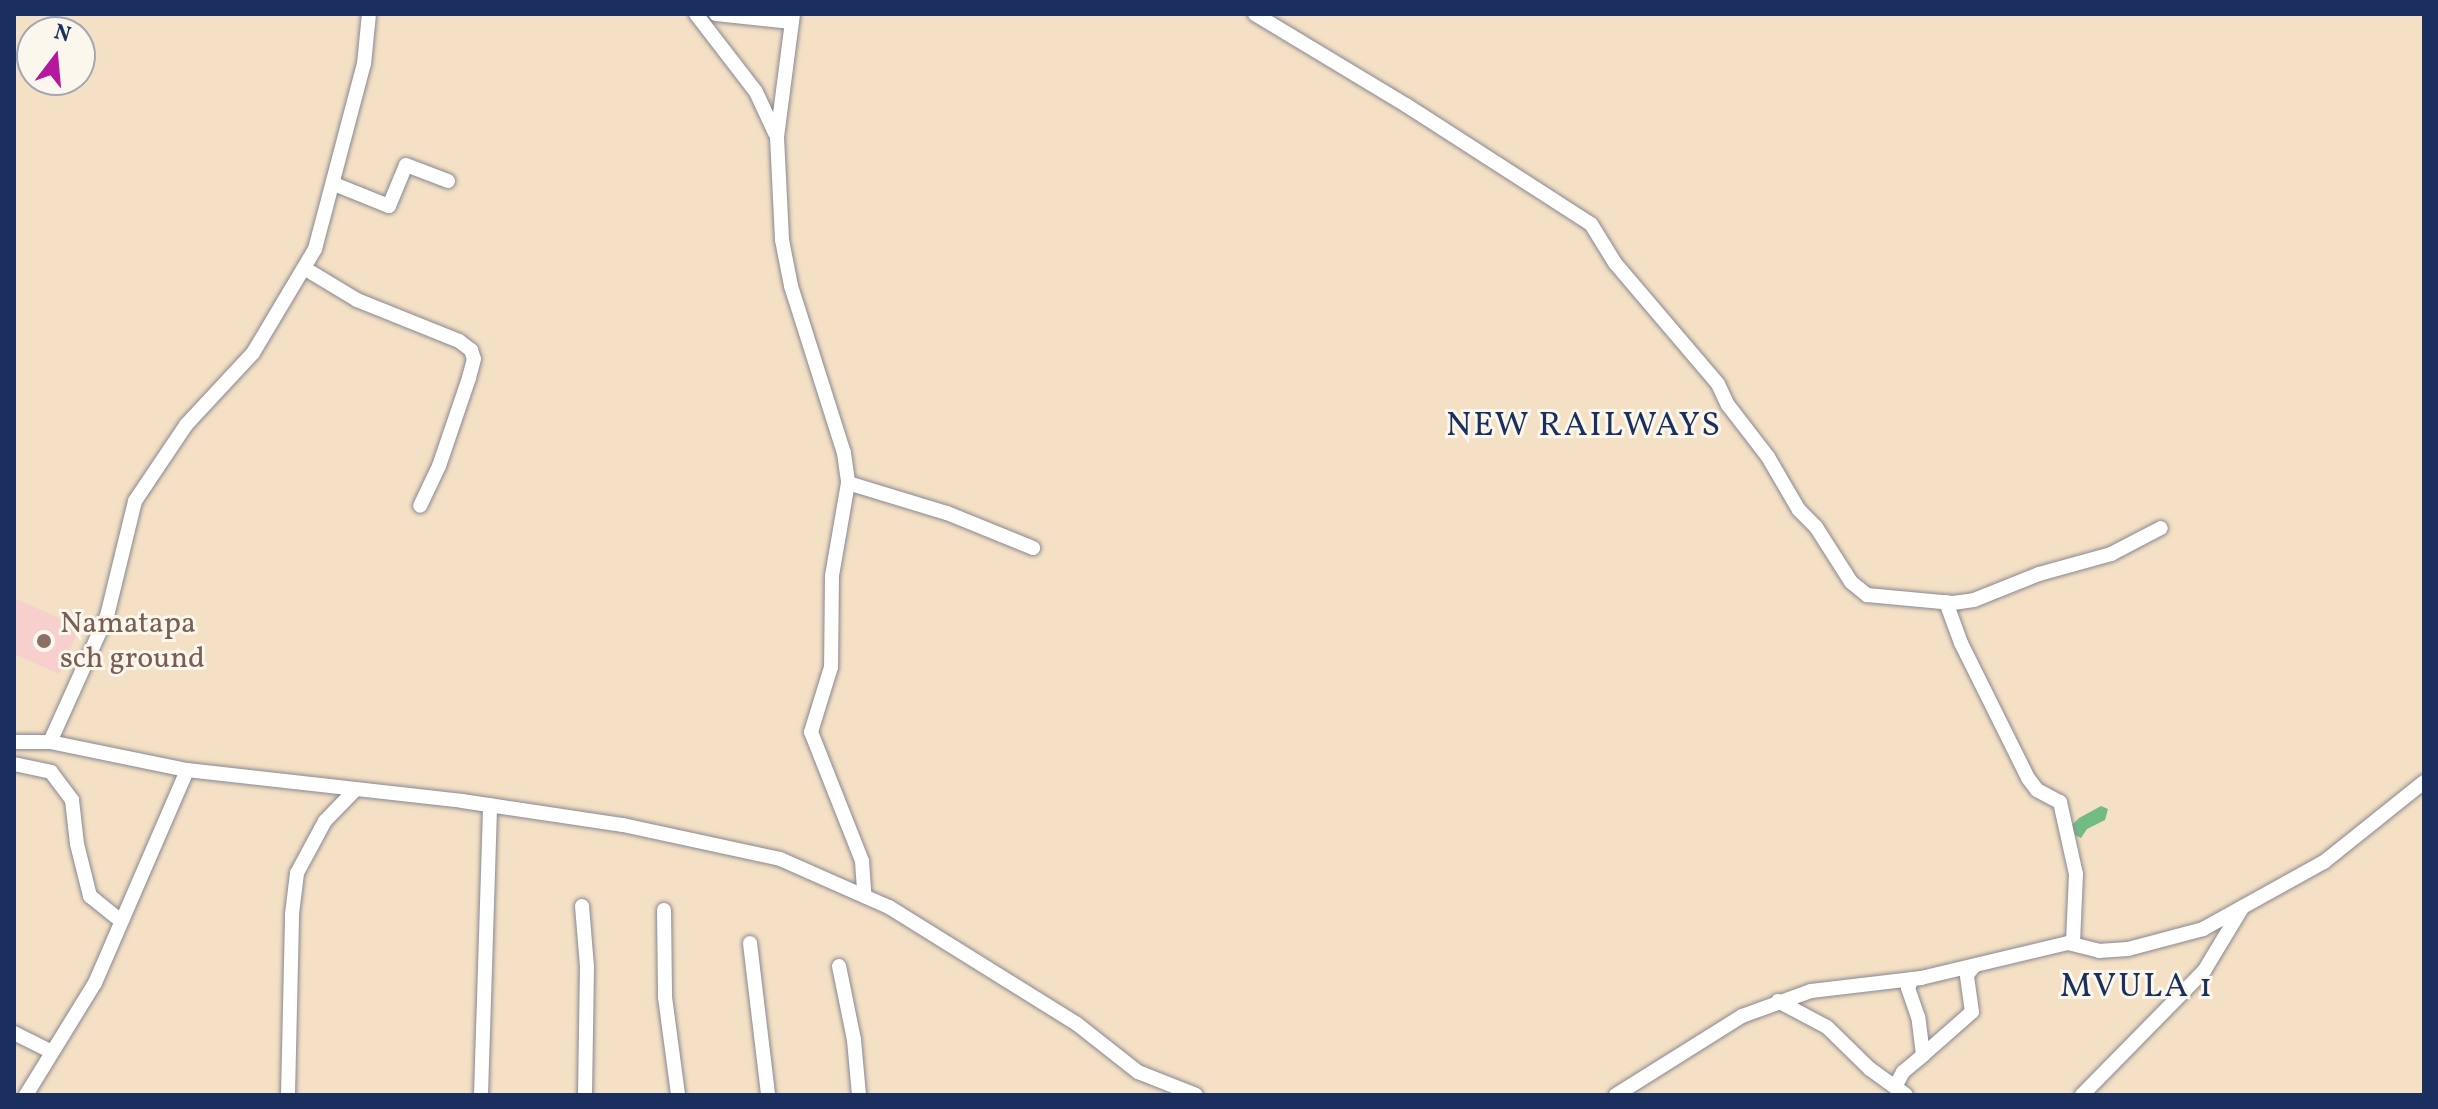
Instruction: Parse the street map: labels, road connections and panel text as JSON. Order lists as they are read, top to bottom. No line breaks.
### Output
{"districts":["NEW RAILWAYS","MVULA 1"],"places":["Namatapa sch ground"],"north":"top"}
